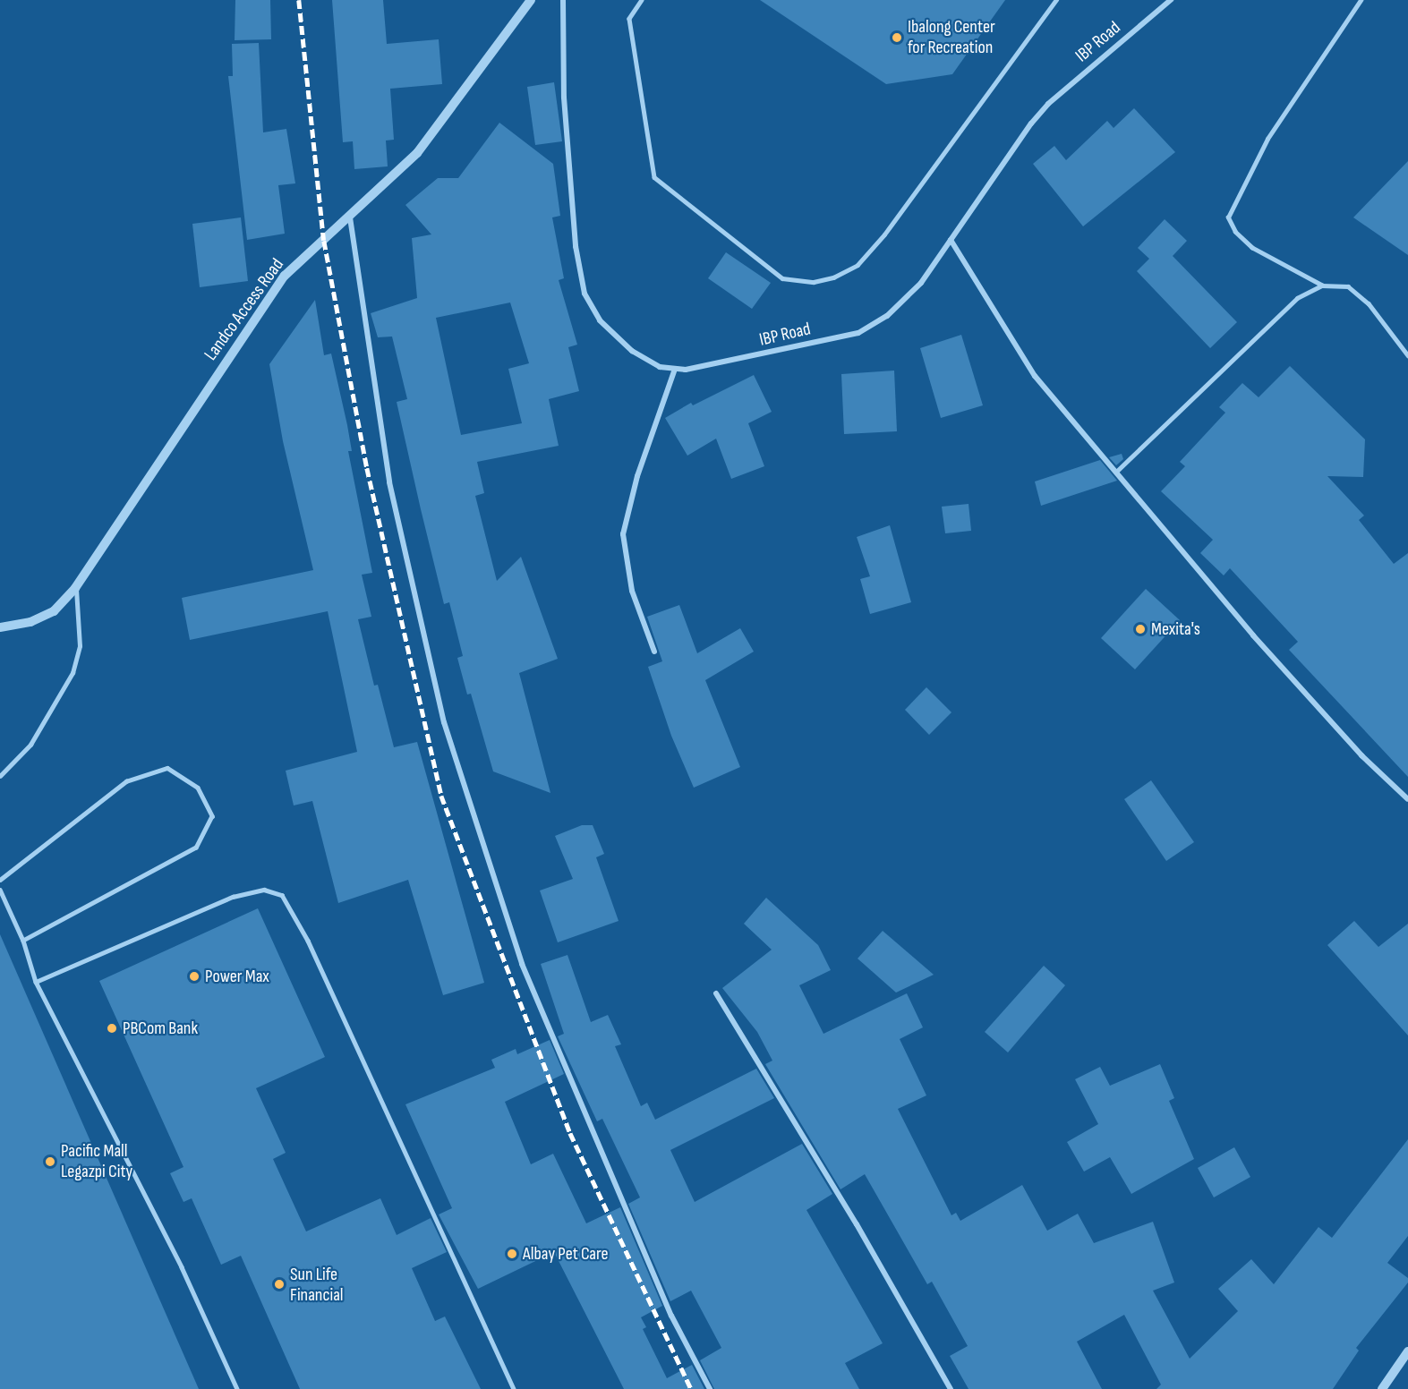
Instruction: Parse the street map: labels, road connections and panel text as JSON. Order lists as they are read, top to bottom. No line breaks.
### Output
{"streets":{"street":["IBP Road","Landco Access Road"]},"places":["Ibalong Center for Recreation","Mexita's","Power Max","PBCom Bank","Pacific Mall Legazpi City","Albay Pet Care","Sun Life Financial"]}
